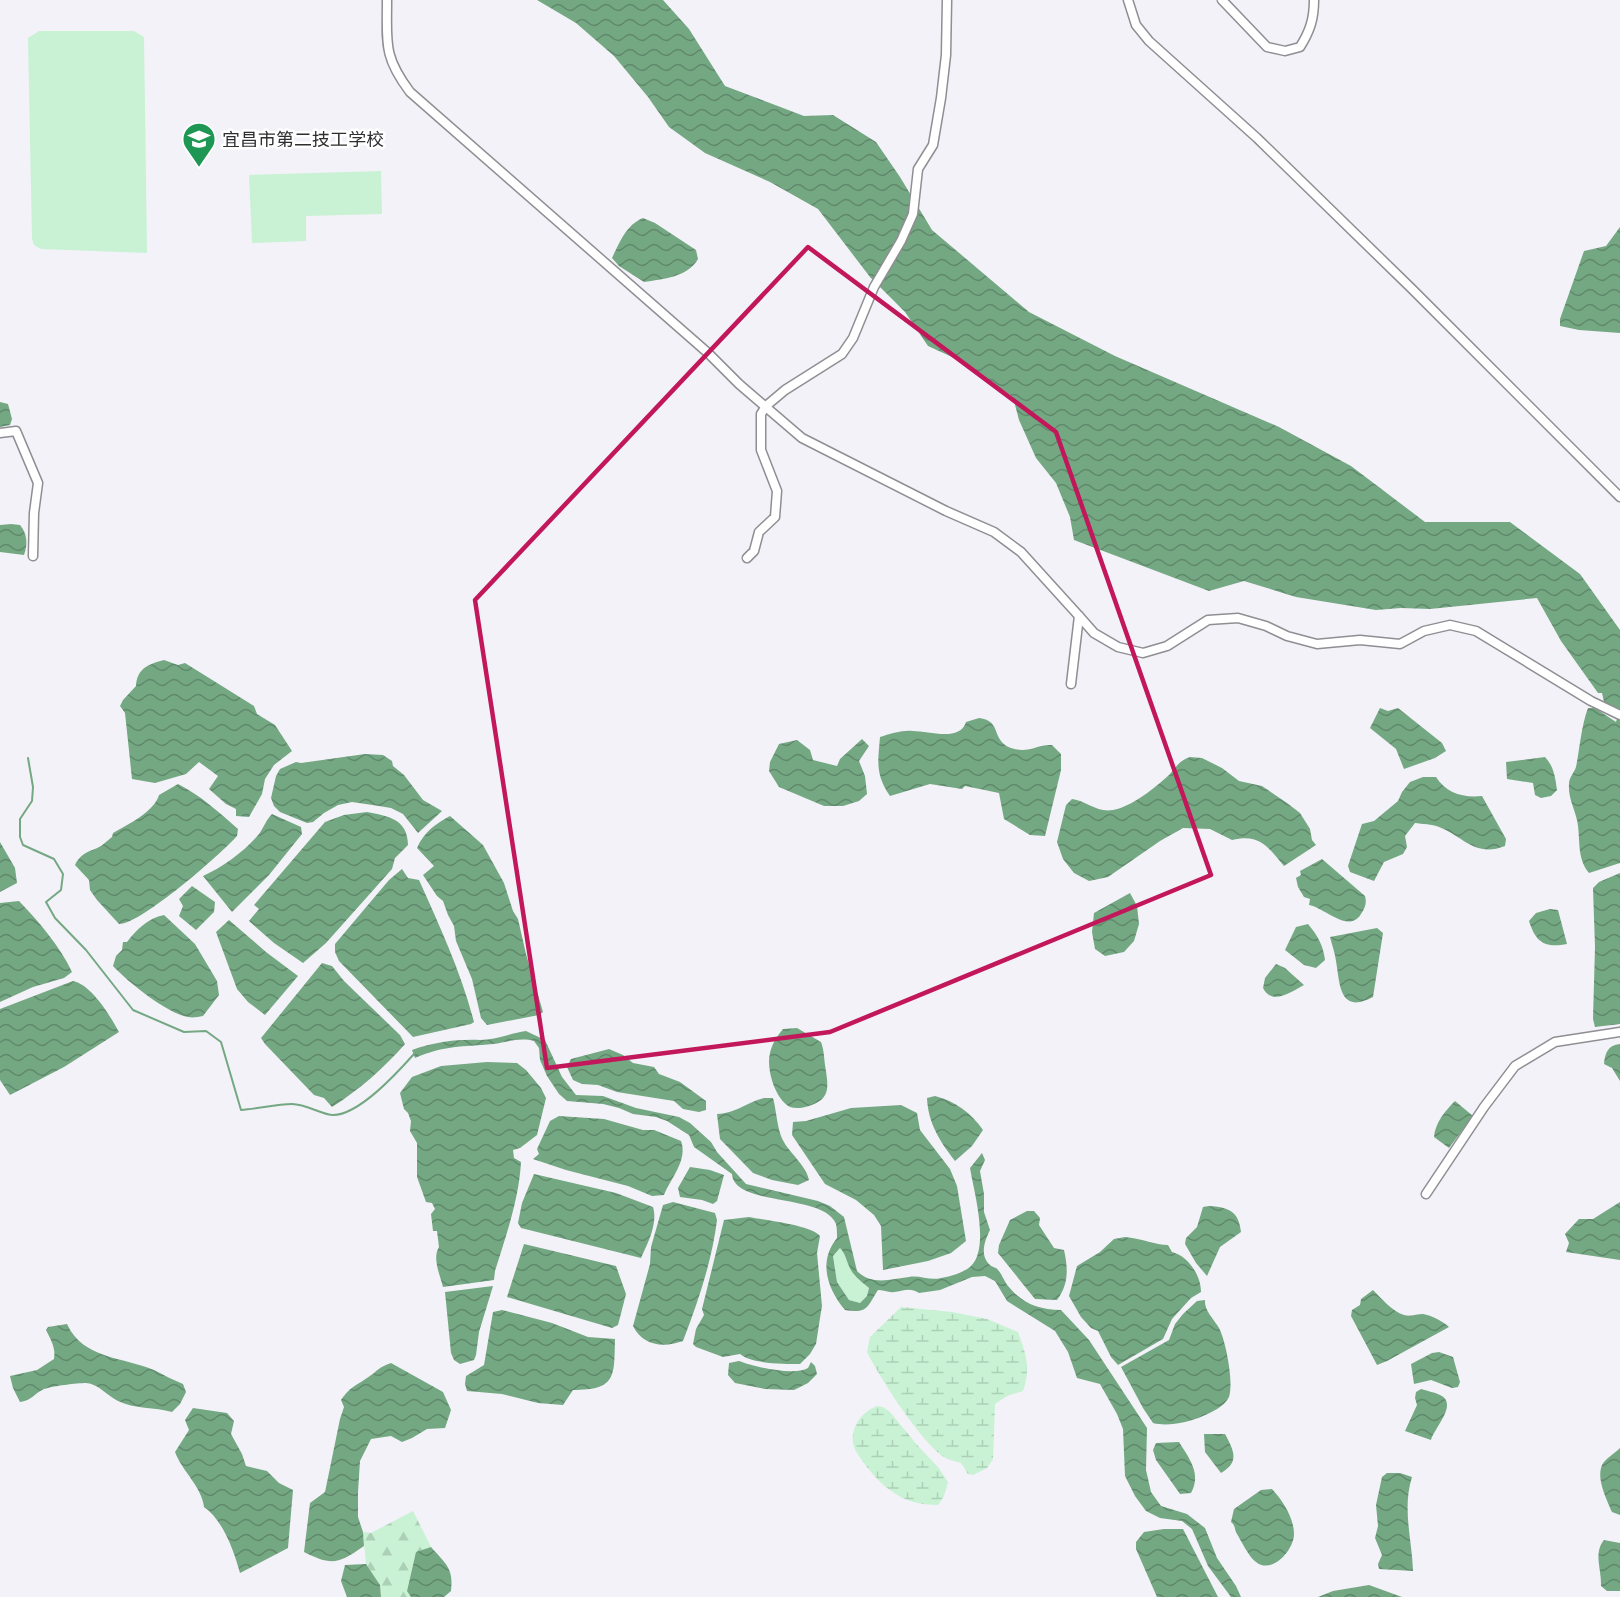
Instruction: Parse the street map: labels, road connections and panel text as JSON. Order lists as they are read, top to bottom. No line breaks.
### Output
{"places":{"school or university":["宜昌市第二技工学校"]}}
